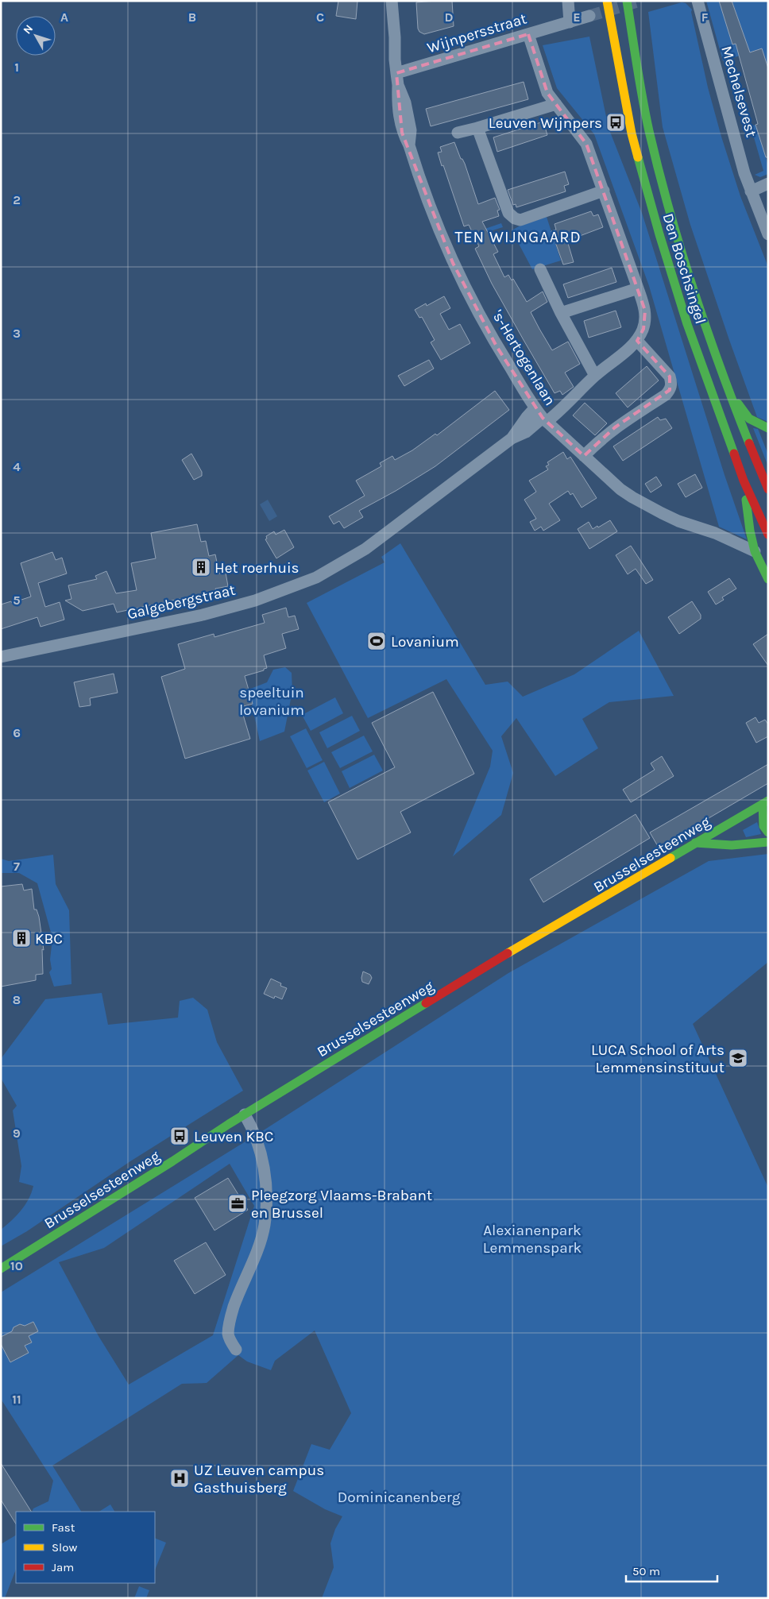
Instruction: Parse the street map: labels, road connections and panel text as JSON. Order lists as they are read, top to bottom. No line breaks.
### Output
{"streets":{"main road":["Den Boschsingel","Brusselsesteenweg"],"street":["Wijnpersstraat","Mechelsevest","'s-Hertogenlaan","Galgebergstraat"]},"crossings":[["Wijnpersstraat","'s-Hertogenlaan"],["'s-Hertogenlaan","Galgebergstraat"]],"districts":["TEN WIJNGAARD"],"parks":["speeltuin lovanium","Alexianenpark Lemmenspark","Dominicanenberg"],"places":{"bus stop":["Leuven Wijnpers","Leuven KBC"],"building":["Het roerhuis","KBC"],"sports":["Lovanium"],"school or university":["LUCA School of Arts Lemmensinstituut"],"office":["Pleegzorg Vlaams-Brabant en Brussel"],"hospital":["UZ Leuven campus Gasthuisberg"]},"legend":["Fast","Slow","Jam"],"scale_bar":"50 m","north":"top left","grid":{"columns":["A","B","C","D","E","F"],"rows":["1","2","3","4","5","6","7","8","9","10","11"]}}
